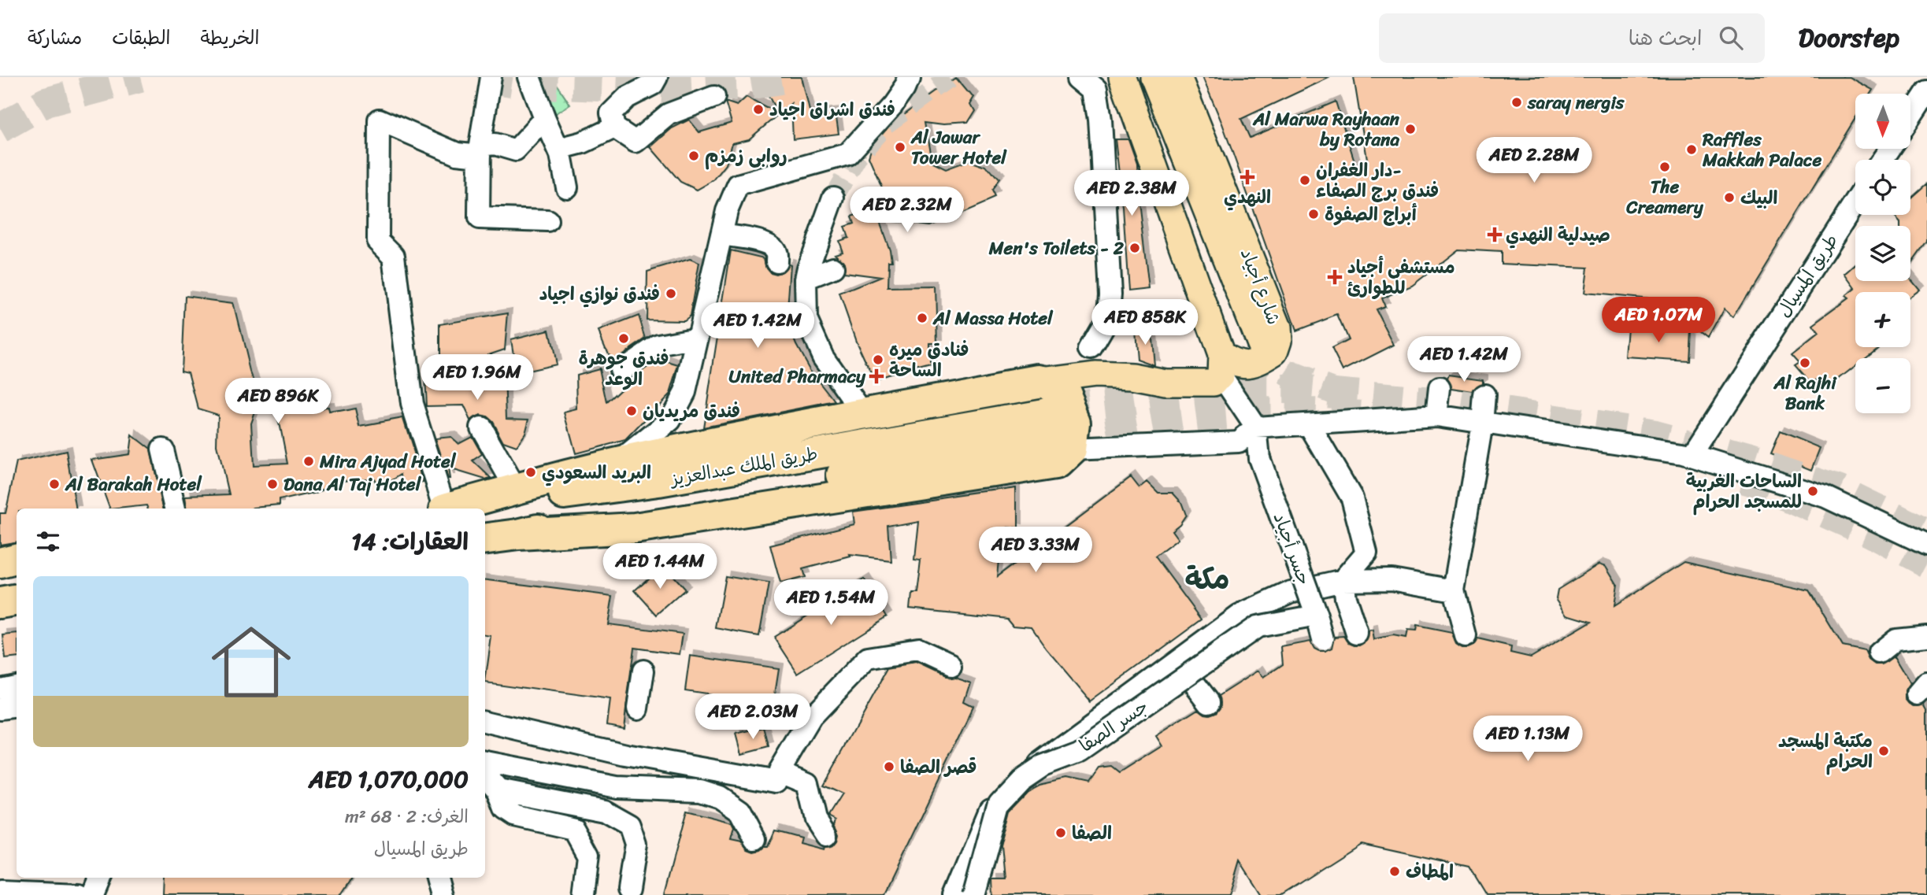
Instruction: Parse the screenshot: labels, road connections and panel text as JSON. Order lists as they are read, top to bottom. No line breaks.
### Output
{"streets":{"highway":["طريق الملك عبدالعزيز"],"main road":["شارع أجياد"],"street":["طريق المسيال","جسر أجياد","جسر الصفا"]},"crossings":[["جسر أجياد","جسر الصفا"]],"districts":["مكة"],"places":{"other":["saray nergis","فندق اشراق اجياد","Al Marwa Rayhaan by Rotana","Al Jawar Tower Hotel","Raffles Makkah Palace","روابی زمزم","The Creamery","دار الغفران- فندق برج الصفاء","البيك","أبراج الصفوة","Men's Toilets - 2","فندق نوازي اجياد","Al Massa Hotel","فندق جوهرة الوعد","فنادق ميره الساحة","Al Rajhi Bank","فندق مريديان","Mira Ajyad Hotel","البريد السعودي","Al Barakah Hotel","Dana Al Taj Hotel","الساحات الغربية للمسجد الحرام","مكتبة المسجد الحرام","قصر الصفا","الصفا","المطاف"],"health":["النهدي","صيدلية النهدي","مستشفى أجياد للطوارئ","United Pharmacy"]},"north":"bottom","page":{"header":"Doorstep","search":"ابحث هنا","nav":["الخريطة","الطبقات","مشاركة"],"map_buttons":["+","−"],"price":["AED 2.28M","AED 2.38M","AED 2.32M","AED 1.07M","AED 858K","AED 1.42M","AED 1.42M","AED 1.96M","AED 896K","AED 3.33M","AED 1.44M","AED 1.54M","AED 2.03M","AED 1.13M"],"heading":"العقارات: 14","list":[{"name":"AED 1,070,000","note":"الغرف: 2 · 68 m² · طريق المسيال"}]}}
